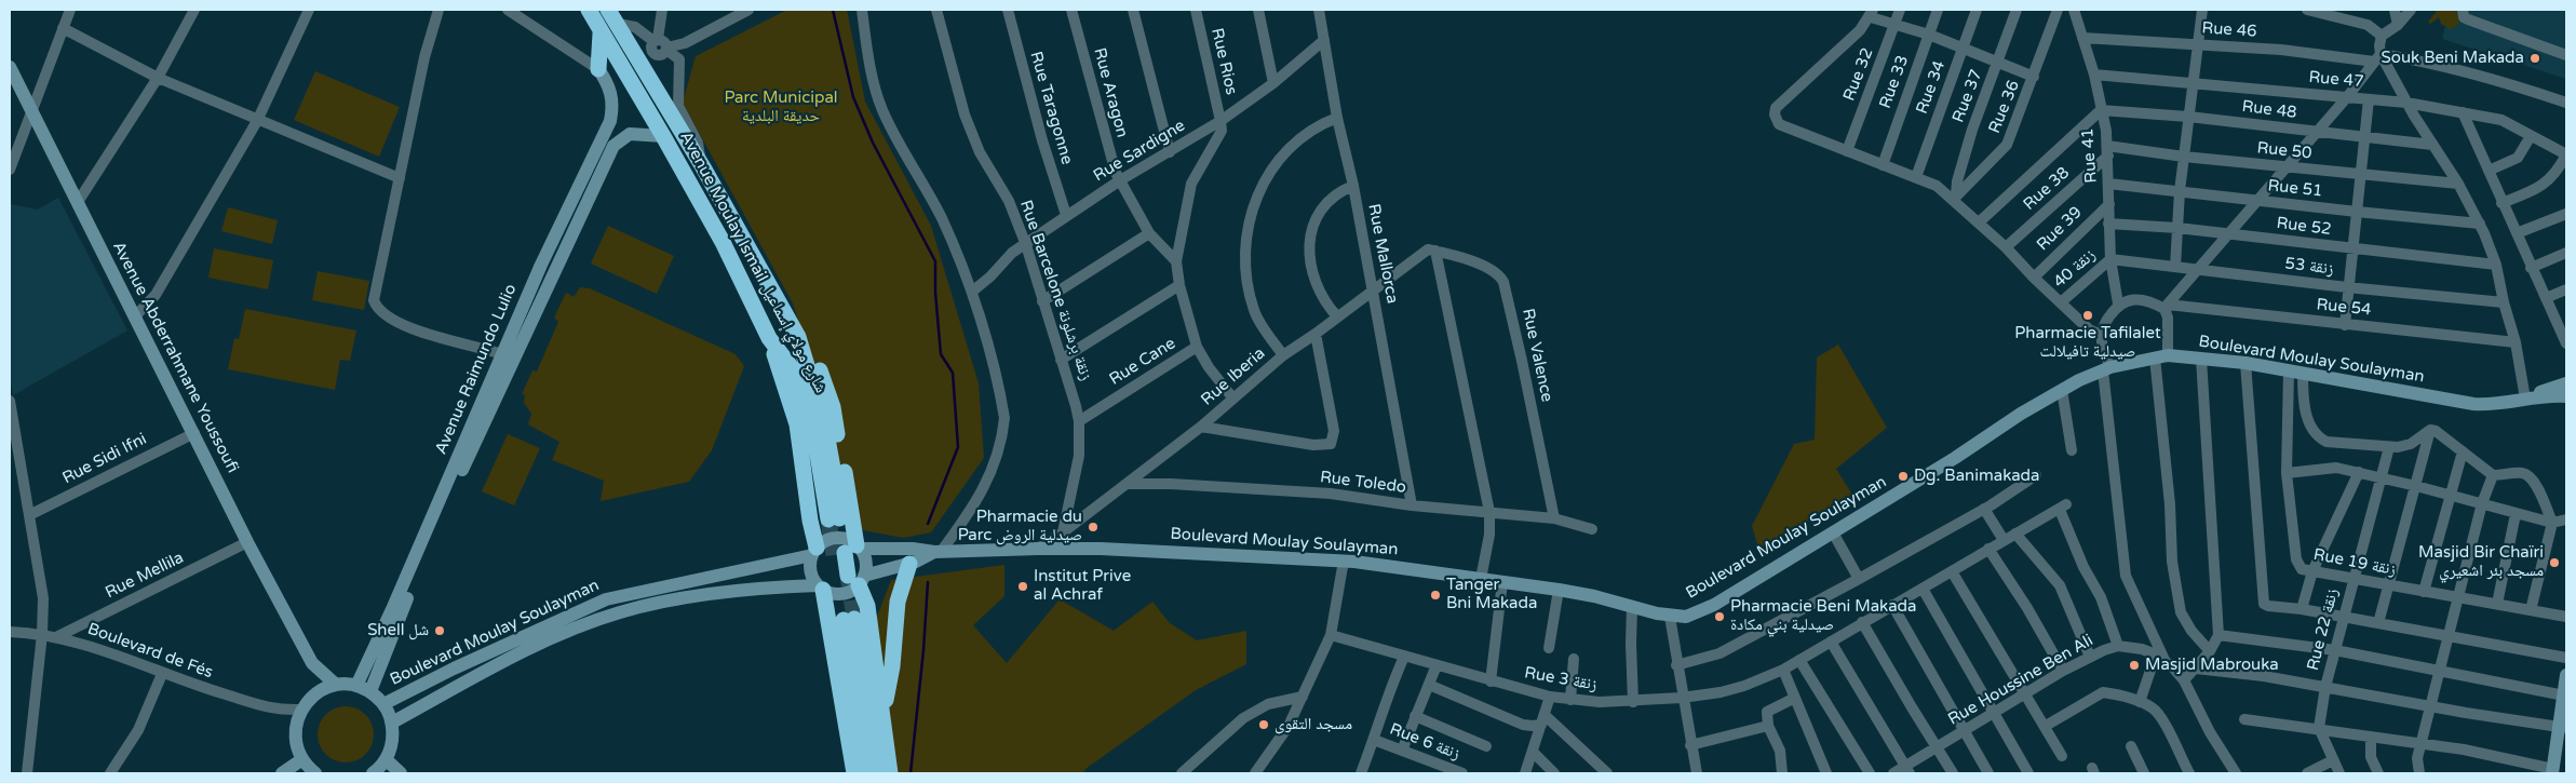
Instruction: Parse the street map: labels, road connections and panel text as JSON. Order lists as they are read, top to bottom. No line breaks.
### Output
{"streets":{"highway":["Avenue Moulay Ismail شارع مولاي إسماعيل"],"main road":["Avenue Abderrahmane Youssoufi","Boulevard Moulay Soulayman","Avenue Raimundo Lulio"],"street":["Rue 46","Rue Rios","Rue 32","Rue 47","Rue 33","Rue 34","Rue Aragon","Rue 37","Rue 36","Rue Taragonne","Rue 48","Rue Sardigne","Rue 50","Rue 41","Rue 38","Rue 51","Rue 52","Rue 39","Rue Mallorca","زنقة 53","زنقة 40","Rue Barcelone زنقة برشلونة","Rue 54","Rue Valence","Rue Cane","Rue Iberia","Rue Sidi Ifni","Rue Toledo","Rue 19 زنقة","Rue Mellila","Rue 22 زنقة","Boulevard de Fés","Rue 3 زنقة","Rue Houssine Ben Ali","Rue 6 زنقة"]},"crossings":[["Rue 46","Rue 41"],["Rue Rios","Rue Sardigne"],["Rue 47","Rue 41"],["Rue Aragon","Rue Sardigne"],["Rue 37","Rue 36"],["Rue Taragonne","Rue Sardigne"],["Rue 48","Rue 41"],["Rue Sardigne","Rue Mallorca"],["Rue Sardigne","Rue Barcelone زنقة برشلونة"],["Rue 50","Rue 41"],["Rue 50","Rue 38"],["Rue 41","Rue 38"],["Rue 41","Rue 51"],["Rue 41","Rue 52"],["Rue 41","Rue 39"],["Rue 41","زنقة 53"],["Rue 41","زنقة 40"],["Rue 41","Rue 54"],["Rue 41","Boulevard Moulay Soulayman"],["Rue Mallorca","Rue Iberia"],["Rue Mallorca","Rue Toledo"],["Avenue Moulay Ismail شارع مولاي إسماعيل","Avenue Raimundo Lulio"],["زنقة 53","زنقة 40"],["Rue Barcelone زنقة برشلونة","Rue Cane"],["Rue Barcelone زنقة برشلونة","Rue Iberia"],["Rue 54","Boulevard Moulay Soulayman"],["Rue Valence","Rue Iberia"],["Rue Valence","Rue Toledo"],["Avenue Abderrahmane Youssoufi","Rue Sidi Ifni"],["Avenue Abderrahmane Youssoufi","Rue Mellila"],["Boulevard Moulay Soulayman","Rue 19 زنقة"],["Rue Iberia","Rue Toledo"],["Rue 19 زنقة","Rue 22 زنقة"],["Rue Mellila","Boulevard de Fés"],["Rue 3 زنقة","Rue Houssine Ben Ali"]],"parks":["Parc Municipal حديقة البلدية"],"places":["Souk Beni Makada","Pharmacie Tafilalet صيدلية تافيلالت","Dg. Banimakada","Pharmacie du Parc صيدلية الروض","Masjid Bir Chaïri مسجد بئر اشعيري","Institut Prive al Achraf","Tanger Bni Makada","Pharmacie Beni Makada صيدلية بني مكادة","Shell شل","Masjid Mabrouka","مسجد التقوى"]}
